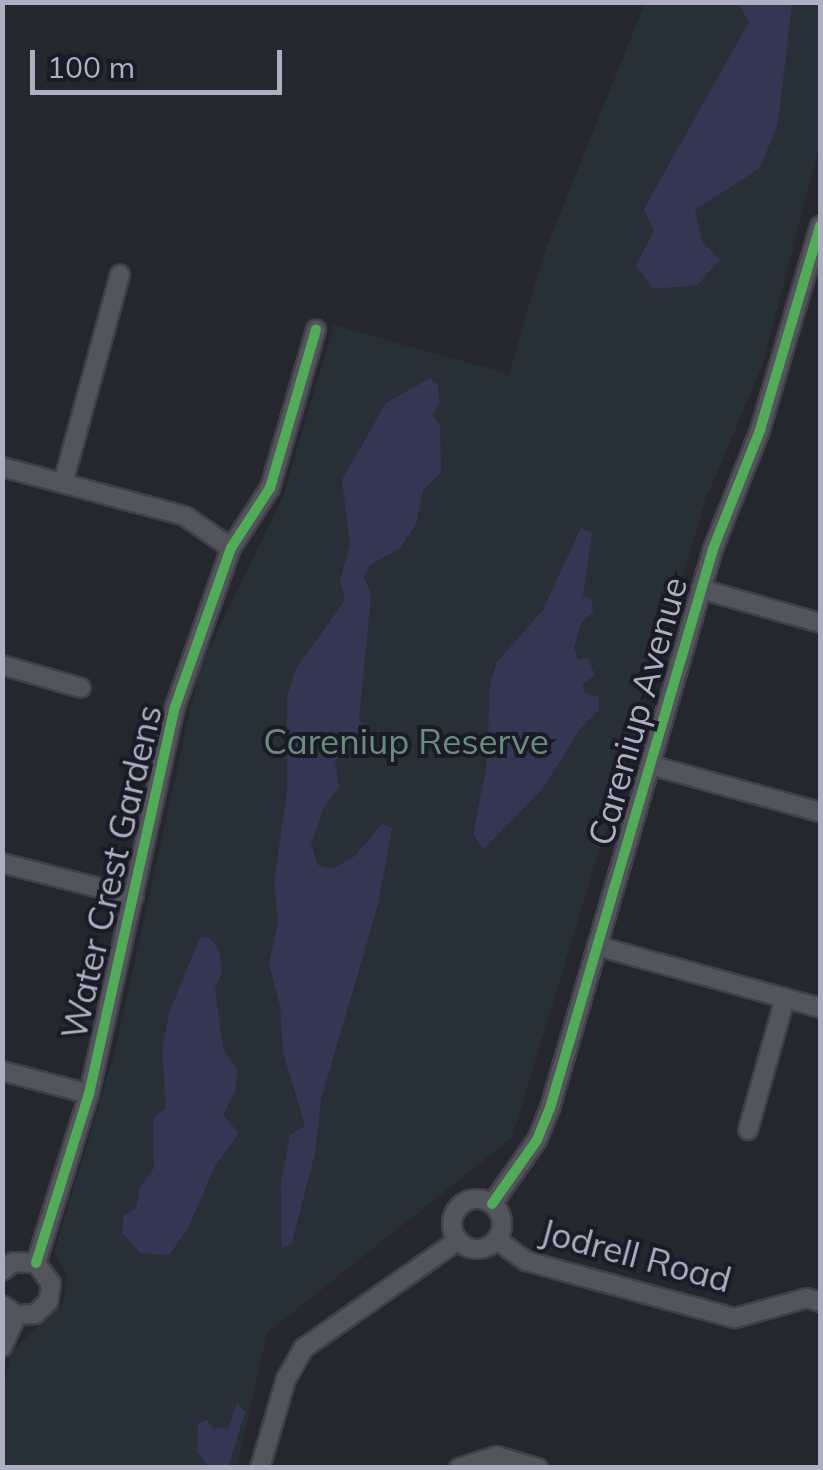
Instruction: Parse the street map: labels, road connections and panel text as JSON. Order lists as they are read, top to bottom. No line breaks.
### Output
{"streets":{"street":["Careniup Avenue","Water Crest Gardens","Jodrell Road"]},"crossings":[["Careniup Avenue","Jodrell Road"]],"parks":["Careniup Reserve"],"scale_bar":"100 m"}
